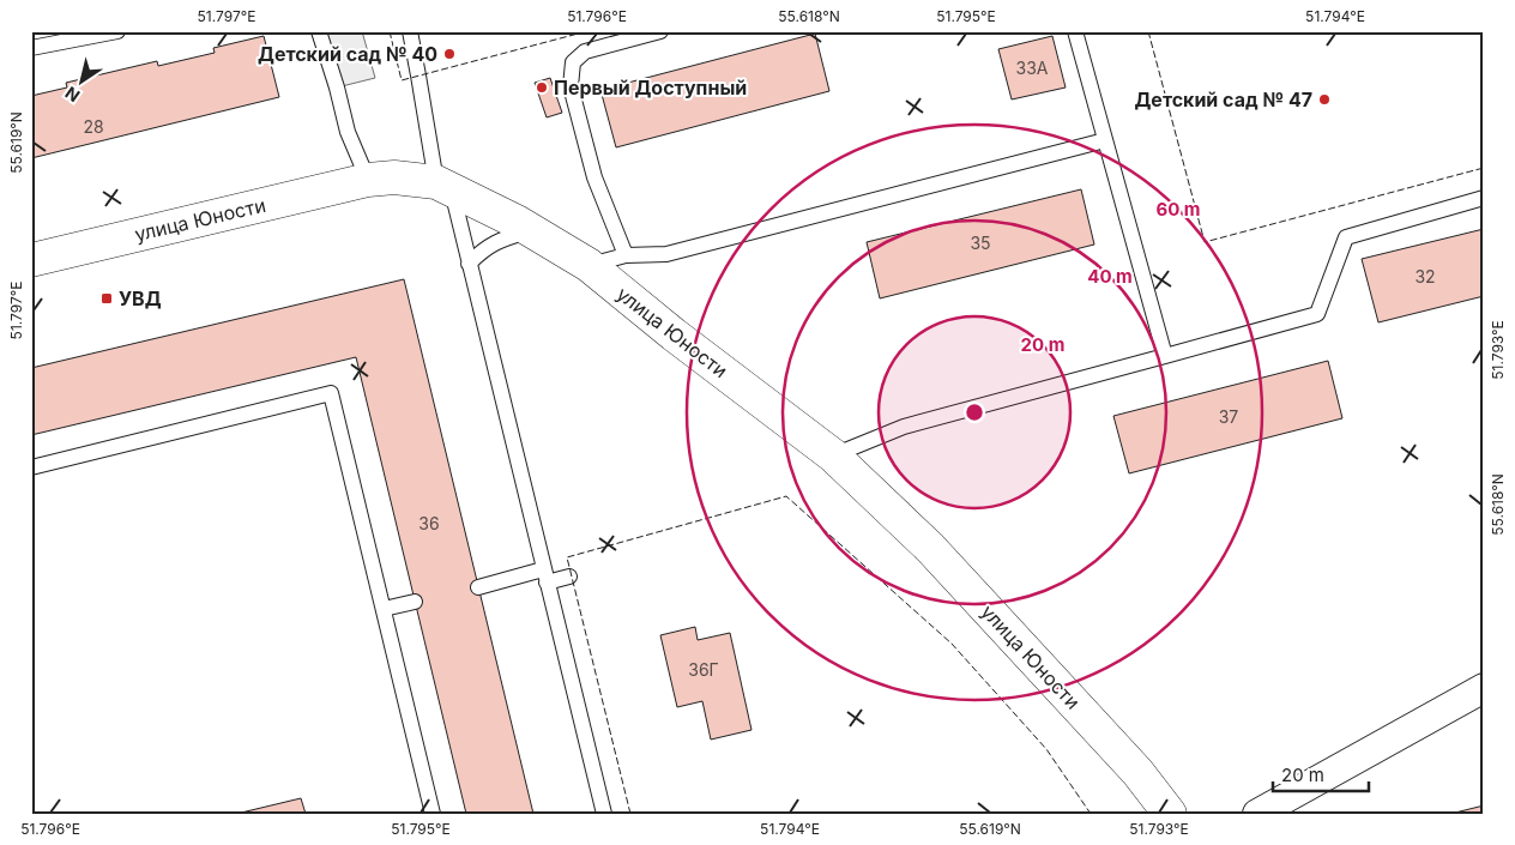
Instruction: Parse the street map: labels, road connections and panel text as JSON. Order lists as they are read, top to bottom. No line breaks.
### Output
{"streets":{"street":["улица Юности"]},"places":{"other":["Детский сад № 40","Первый Доступный","Детский сад № 47"],"transit":["УВД"]},"house_numbers":["33А","28","35","32","37","36","36Г"],"scale_bar":"20 m","north":"bottom left","coordinates":["51.797°E","51.796°E","55.618°N","51.795°E","51.794°E","55.619°N","51.793°E"],"rings":["60 m","40 m","20 m"]}
